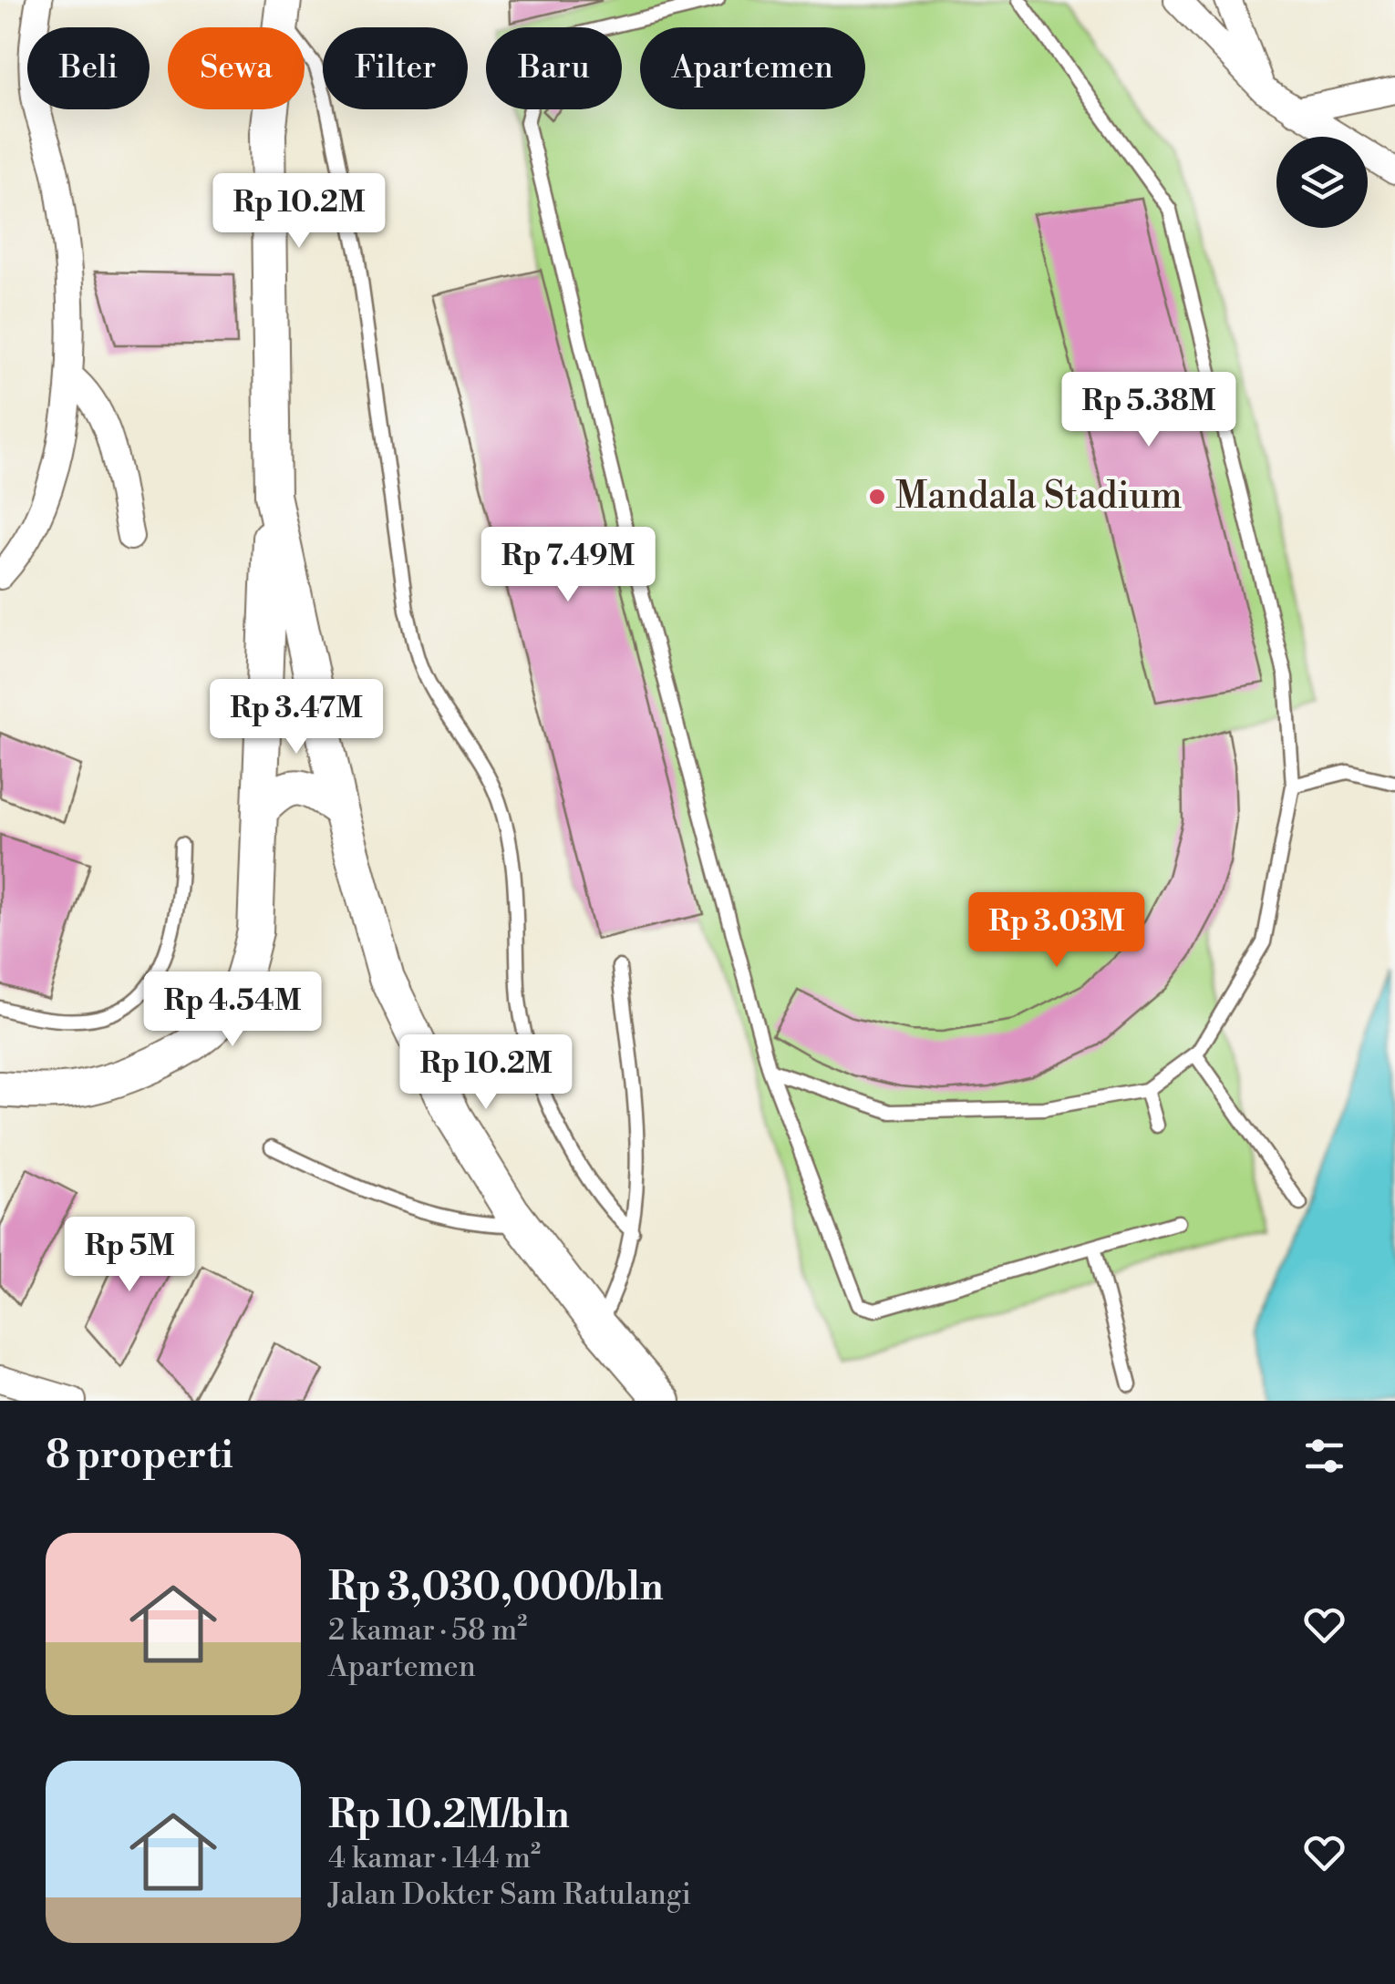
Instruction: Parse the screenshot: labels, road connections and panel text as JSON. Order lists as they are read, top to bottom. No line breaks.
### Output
{"places":["Mandala Stadium"],"page":{"chip":["Beli","Sewa","Filter","Baru","Apartemen"],"price":["Rp 10.2M","Rp 5.38M","Rp 7.49M","Rp 3.47M","Rp 3.03M","Rp 4.54M","Rp 10.2M","Rp 5M"],"heading":"8 properti","list":[{"name":"Rp 3,030,000/bln","note":"2 kamar · 58 m² · Apartemen"},{"name":"Rp 10.2M/bln","note":"4 kamar · 144 m² · Jalan Dokter Sam Ratulangi"}]}}
